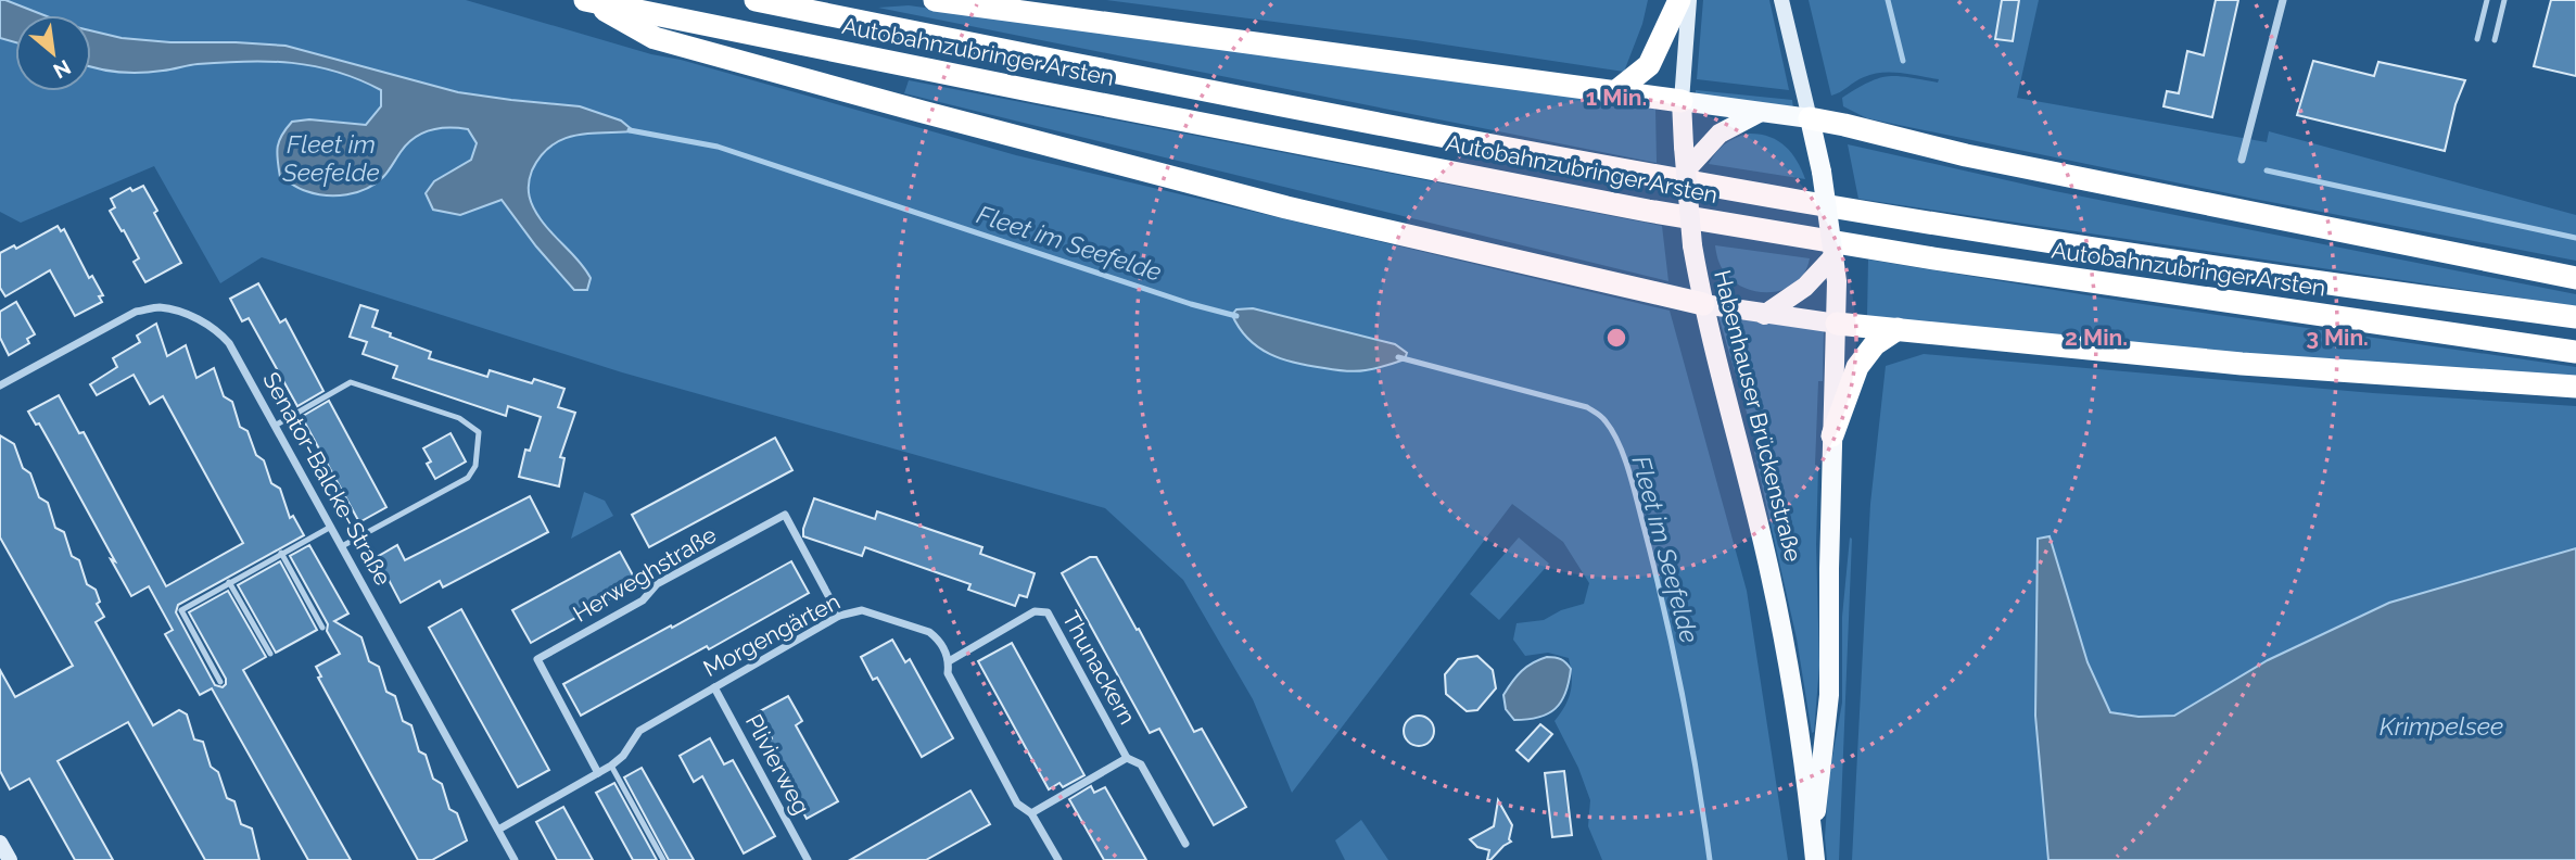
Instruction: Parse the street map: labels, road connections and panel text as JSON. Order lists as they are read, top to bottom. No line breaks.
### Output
{"streets":{"highway":["Autobahnzubringer Arsten"],"main road":["Habenhauser Brückenstraße"],"street":["Senator-Balcke-Straße","Herweghstraße","Morgengärten","Thunackern","Plivierweg"]},"crossings":[["Senator-Balcke-Straße","Morgengärten"],["Herweghstraße","Morgengärten"],["Morgengärten","Thunackern"],["Morgengärten","Plivierweg"]],"water":["Fleet im Seefelde","Krimpelsee"],"north":"bottom right","rings":["1 Min.","2 Min.","3 Min."]}
